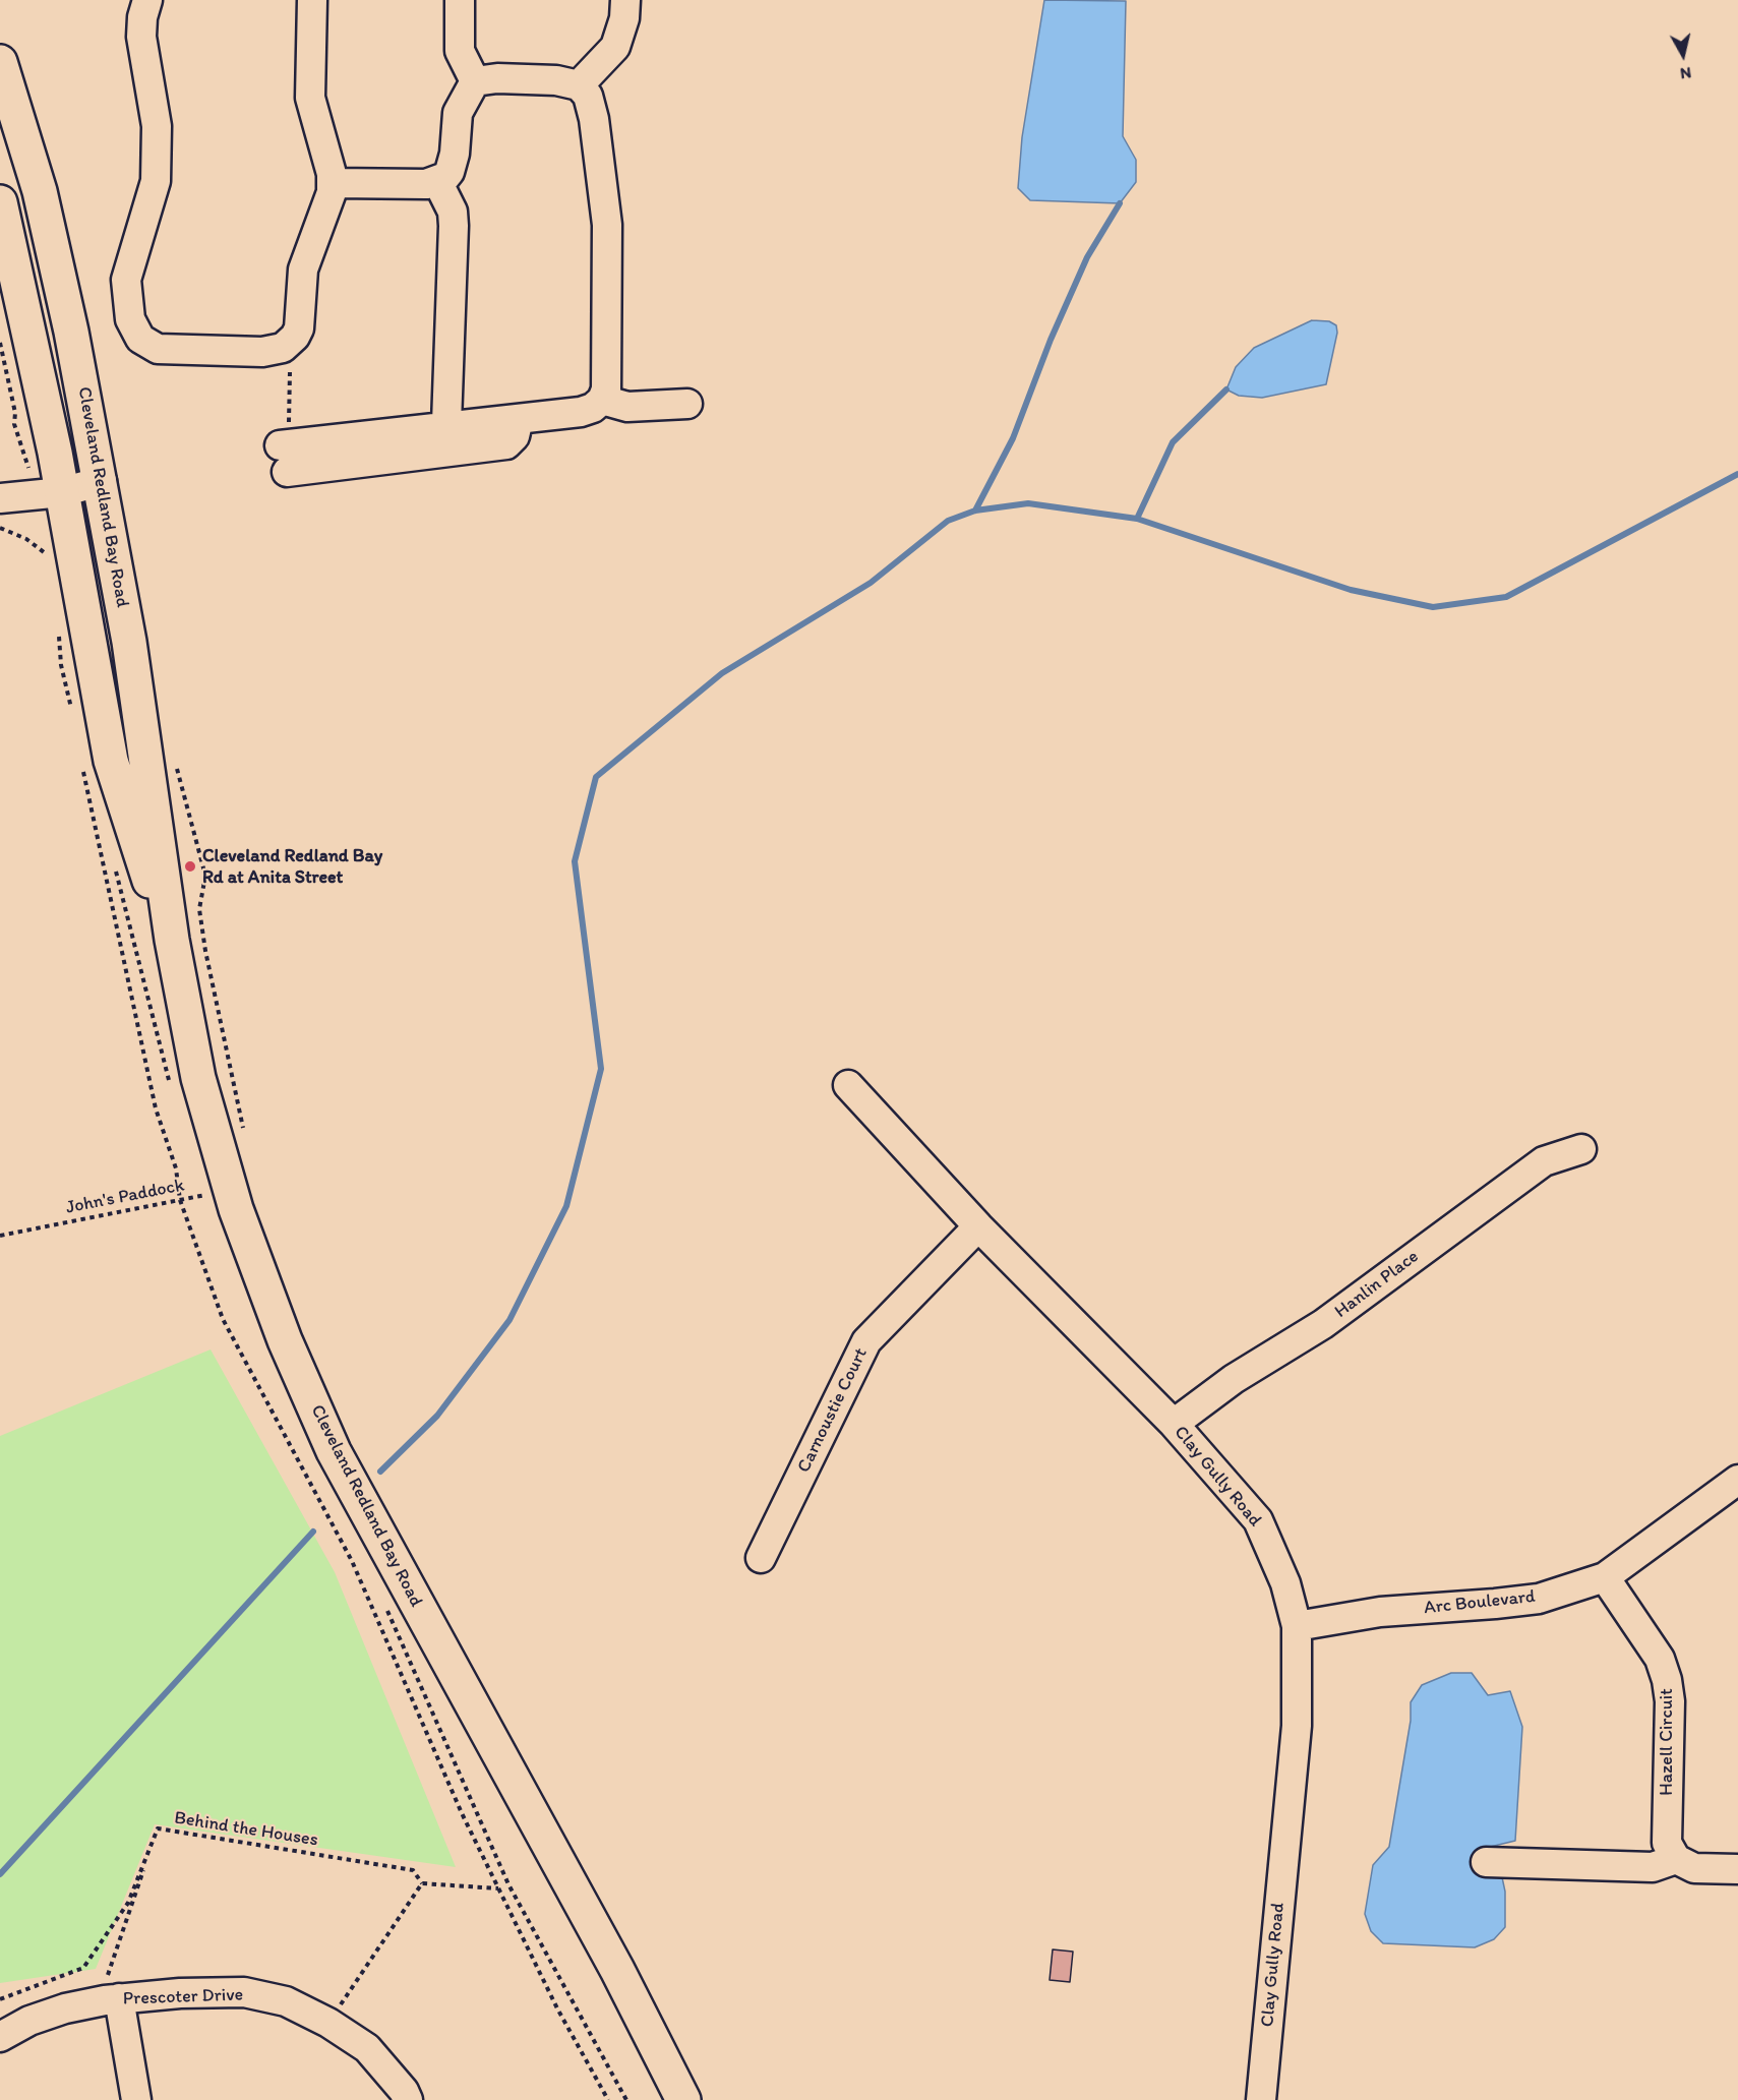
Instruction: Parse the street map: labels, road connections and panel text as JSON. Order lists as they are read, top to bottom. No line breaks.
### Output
{"streets":{"highway":["Cleveland Redland Bay Road"],"street":["Hanlin Place","Carnoustie Court","Clay Gully Road","Arc Boulevard","Hazell Circuit","Prescoter Drive"],"path":["John's Paddock","Behind the Houses"]},"crossings":[["Cleveland Redland Bay Road","John's Paddock"],["Hanlin Place","Clay Gully Road"],["Carnoustie Court","Clay Gully Road"],["Clay Gully Road","Arc Boulevard"],["Arc Boulevard","Hazell Circuit"]],"places":["Cleveland Redland Bay Rd at Anita Street"],"north":"bottom"}
